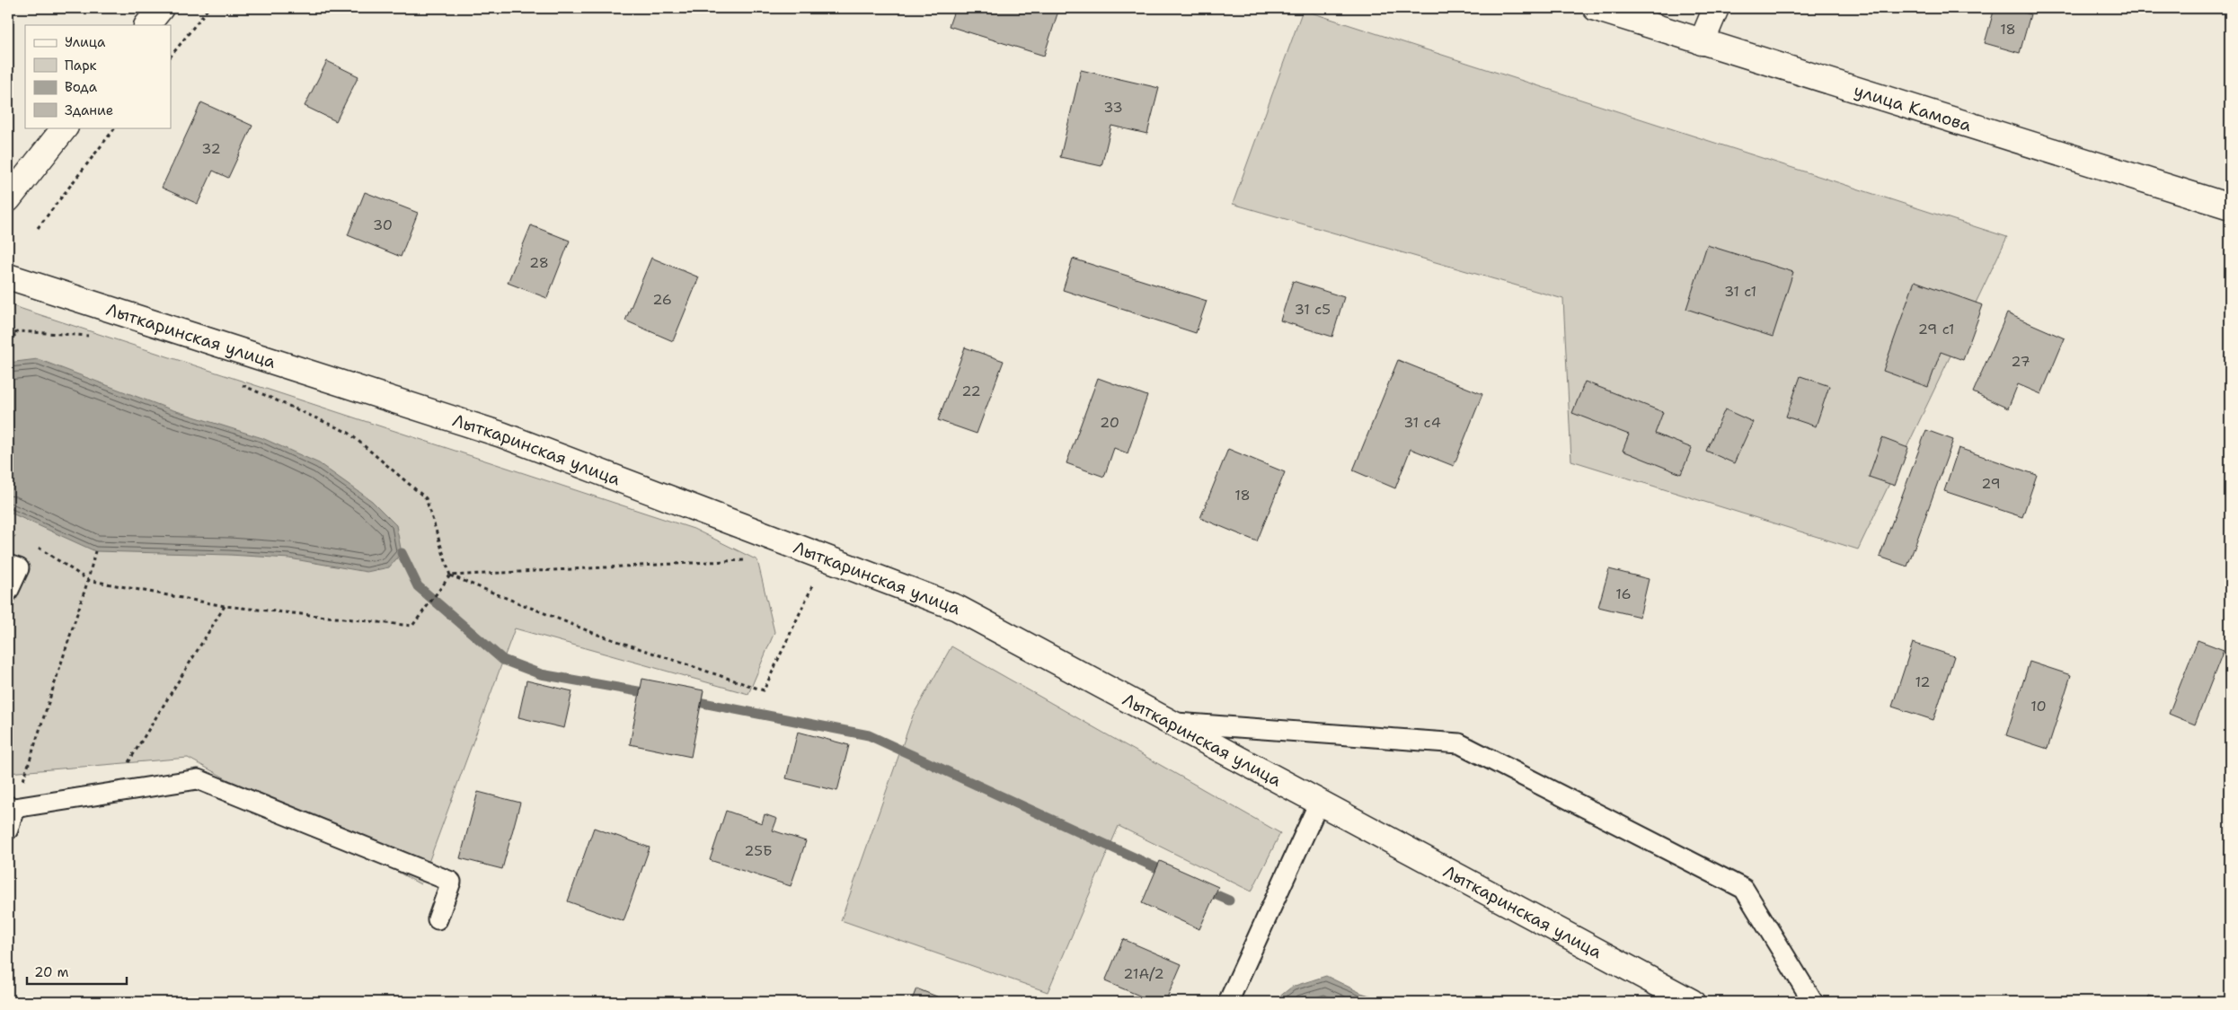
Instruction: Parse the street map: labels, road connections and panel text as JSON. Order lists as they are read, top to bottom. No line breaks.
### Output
{"streets":{"street":["улица Камова","Лыткаринская улица"]},"house_numbers":["18","33","32","30","28","31 с1","26","31 с5","29 с1","27","22","20","31 с4","29","18","16","12","10","25Б","21А/2"],"legend":["Улица","Парк","Вода","Здание"],"scale_bar":"20 m"}
